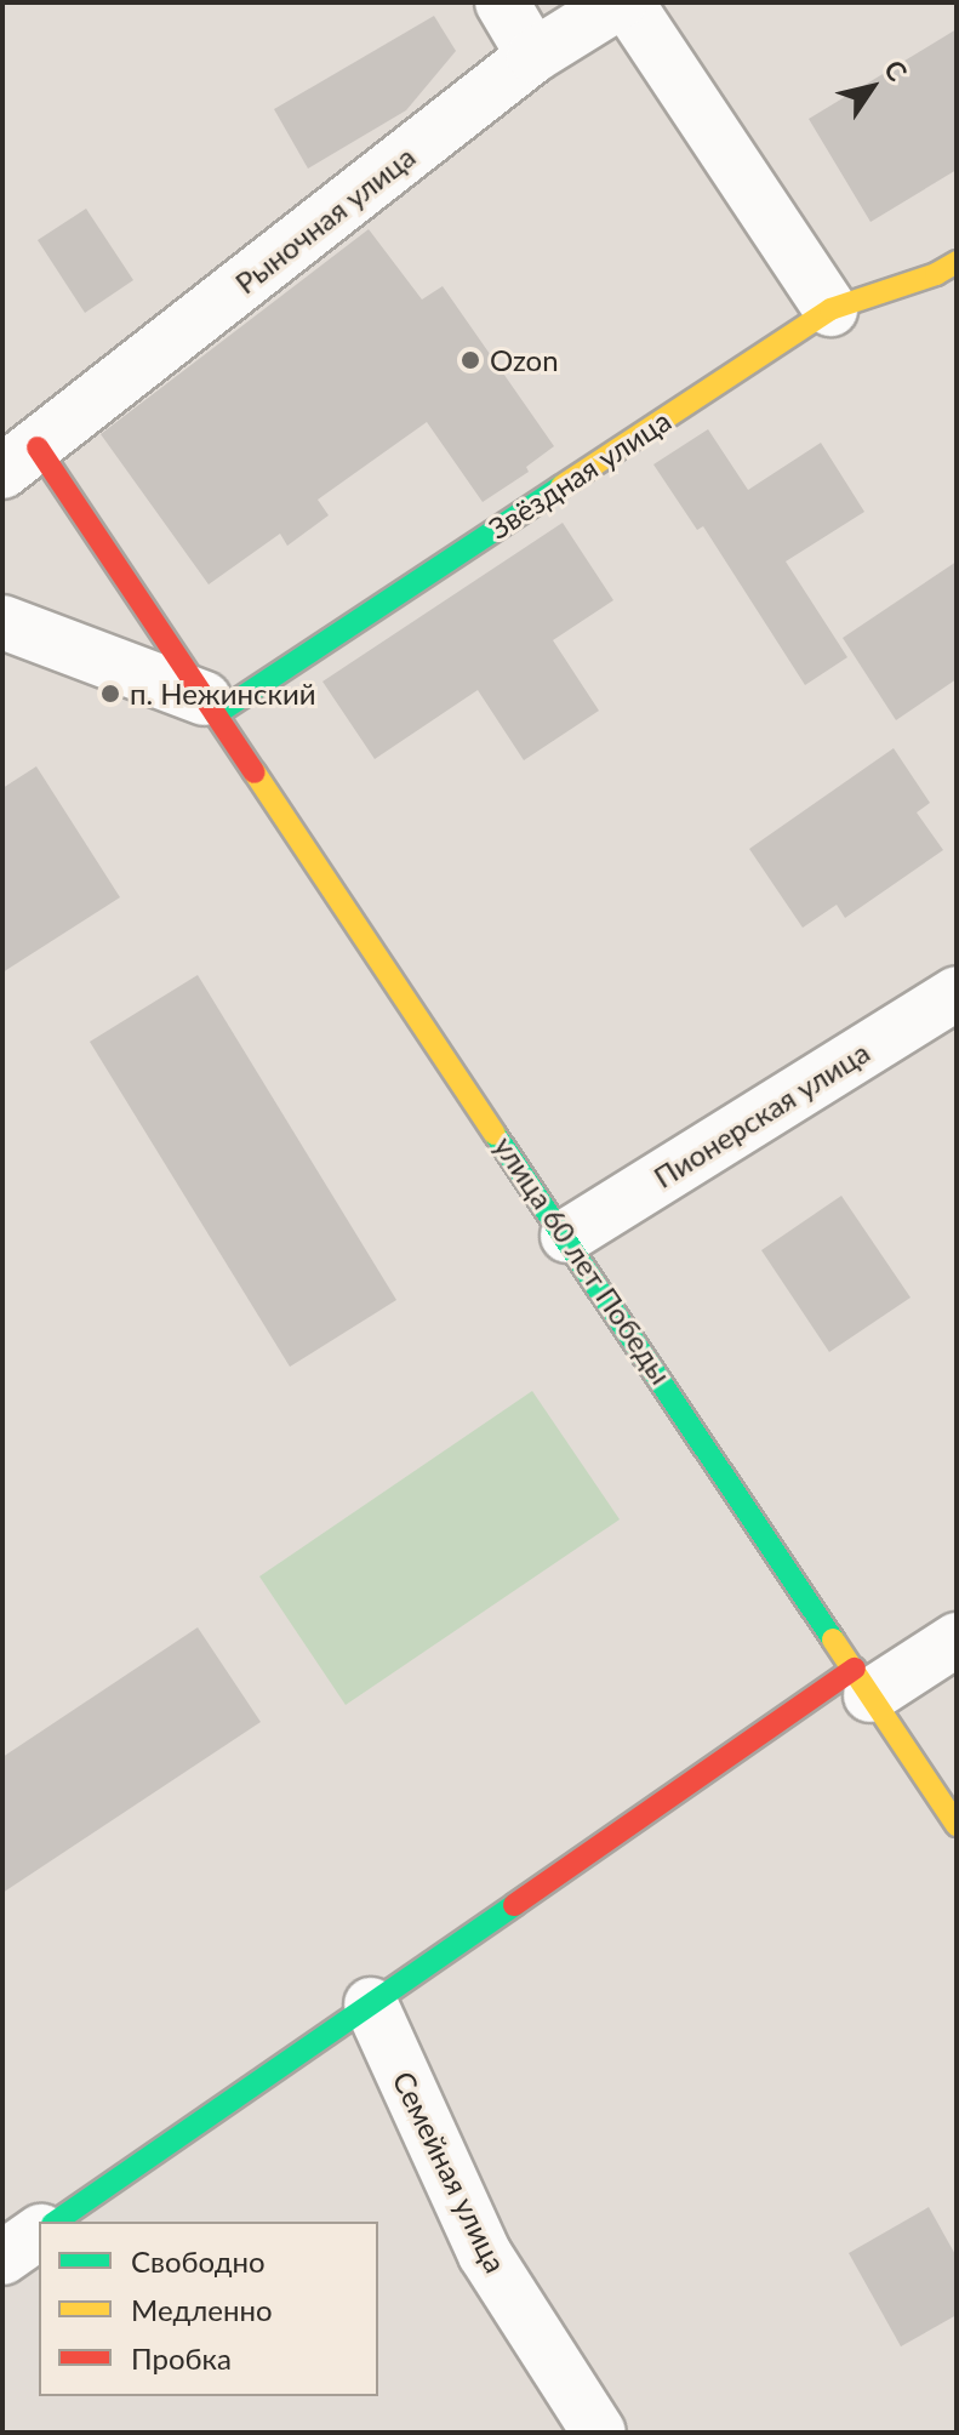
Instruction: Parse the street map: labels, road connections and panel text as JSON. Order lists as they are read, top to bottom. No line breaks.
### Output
{"streets":{"street":["Рыночная улица","Звёздная улица","Пионерская улица","улица 60 лет Победы","Семейная улица"]},"crossings":[["Рыночная улица","улица 60 лет Победы"],["Звёздная улица","улица 60 лет Победы"],["Пионерская улица","улица 60 лет Победы"]],"places":["Ozon","п. Нежинский"],"legend":["Свободно","Медленно","Пробка"],"north":"top right"}
